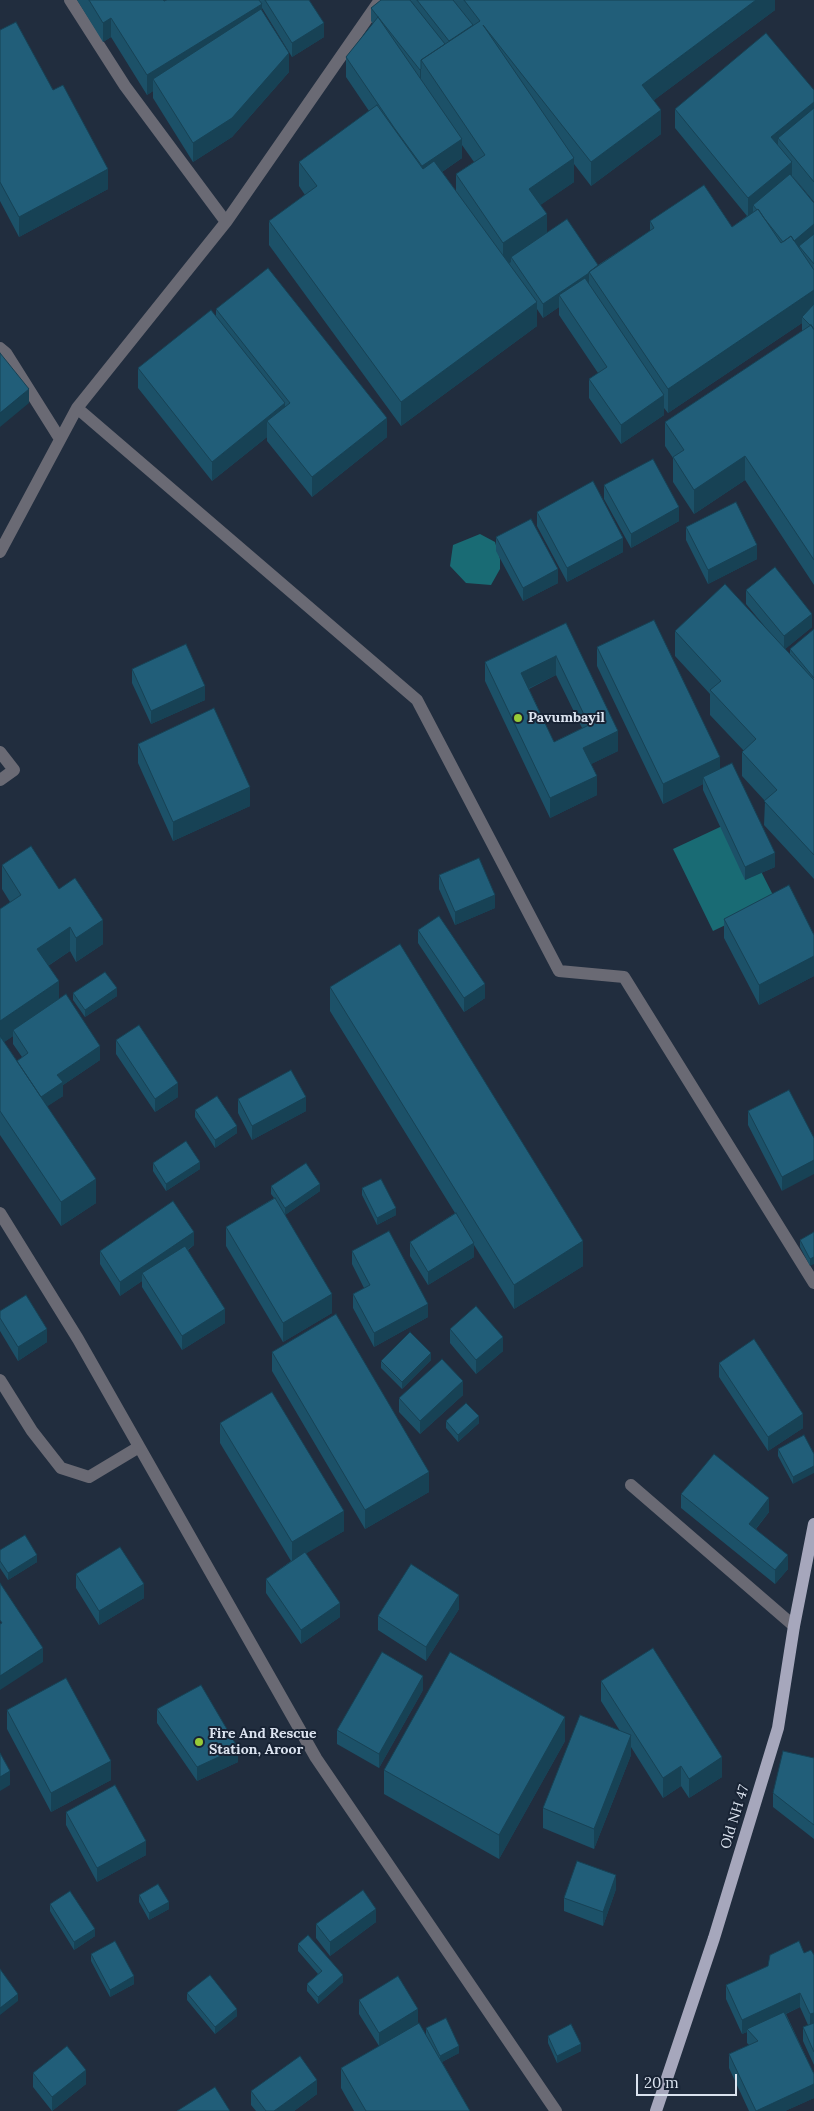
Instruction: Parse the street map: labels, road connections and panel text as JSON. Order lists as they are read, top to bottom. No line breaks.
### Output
{"streets":{"main road":["Old NH 47"]},"places":["Pavumbayil","Fire And Rescue Station, Aroor"],"scale_bar":"20 m"}
